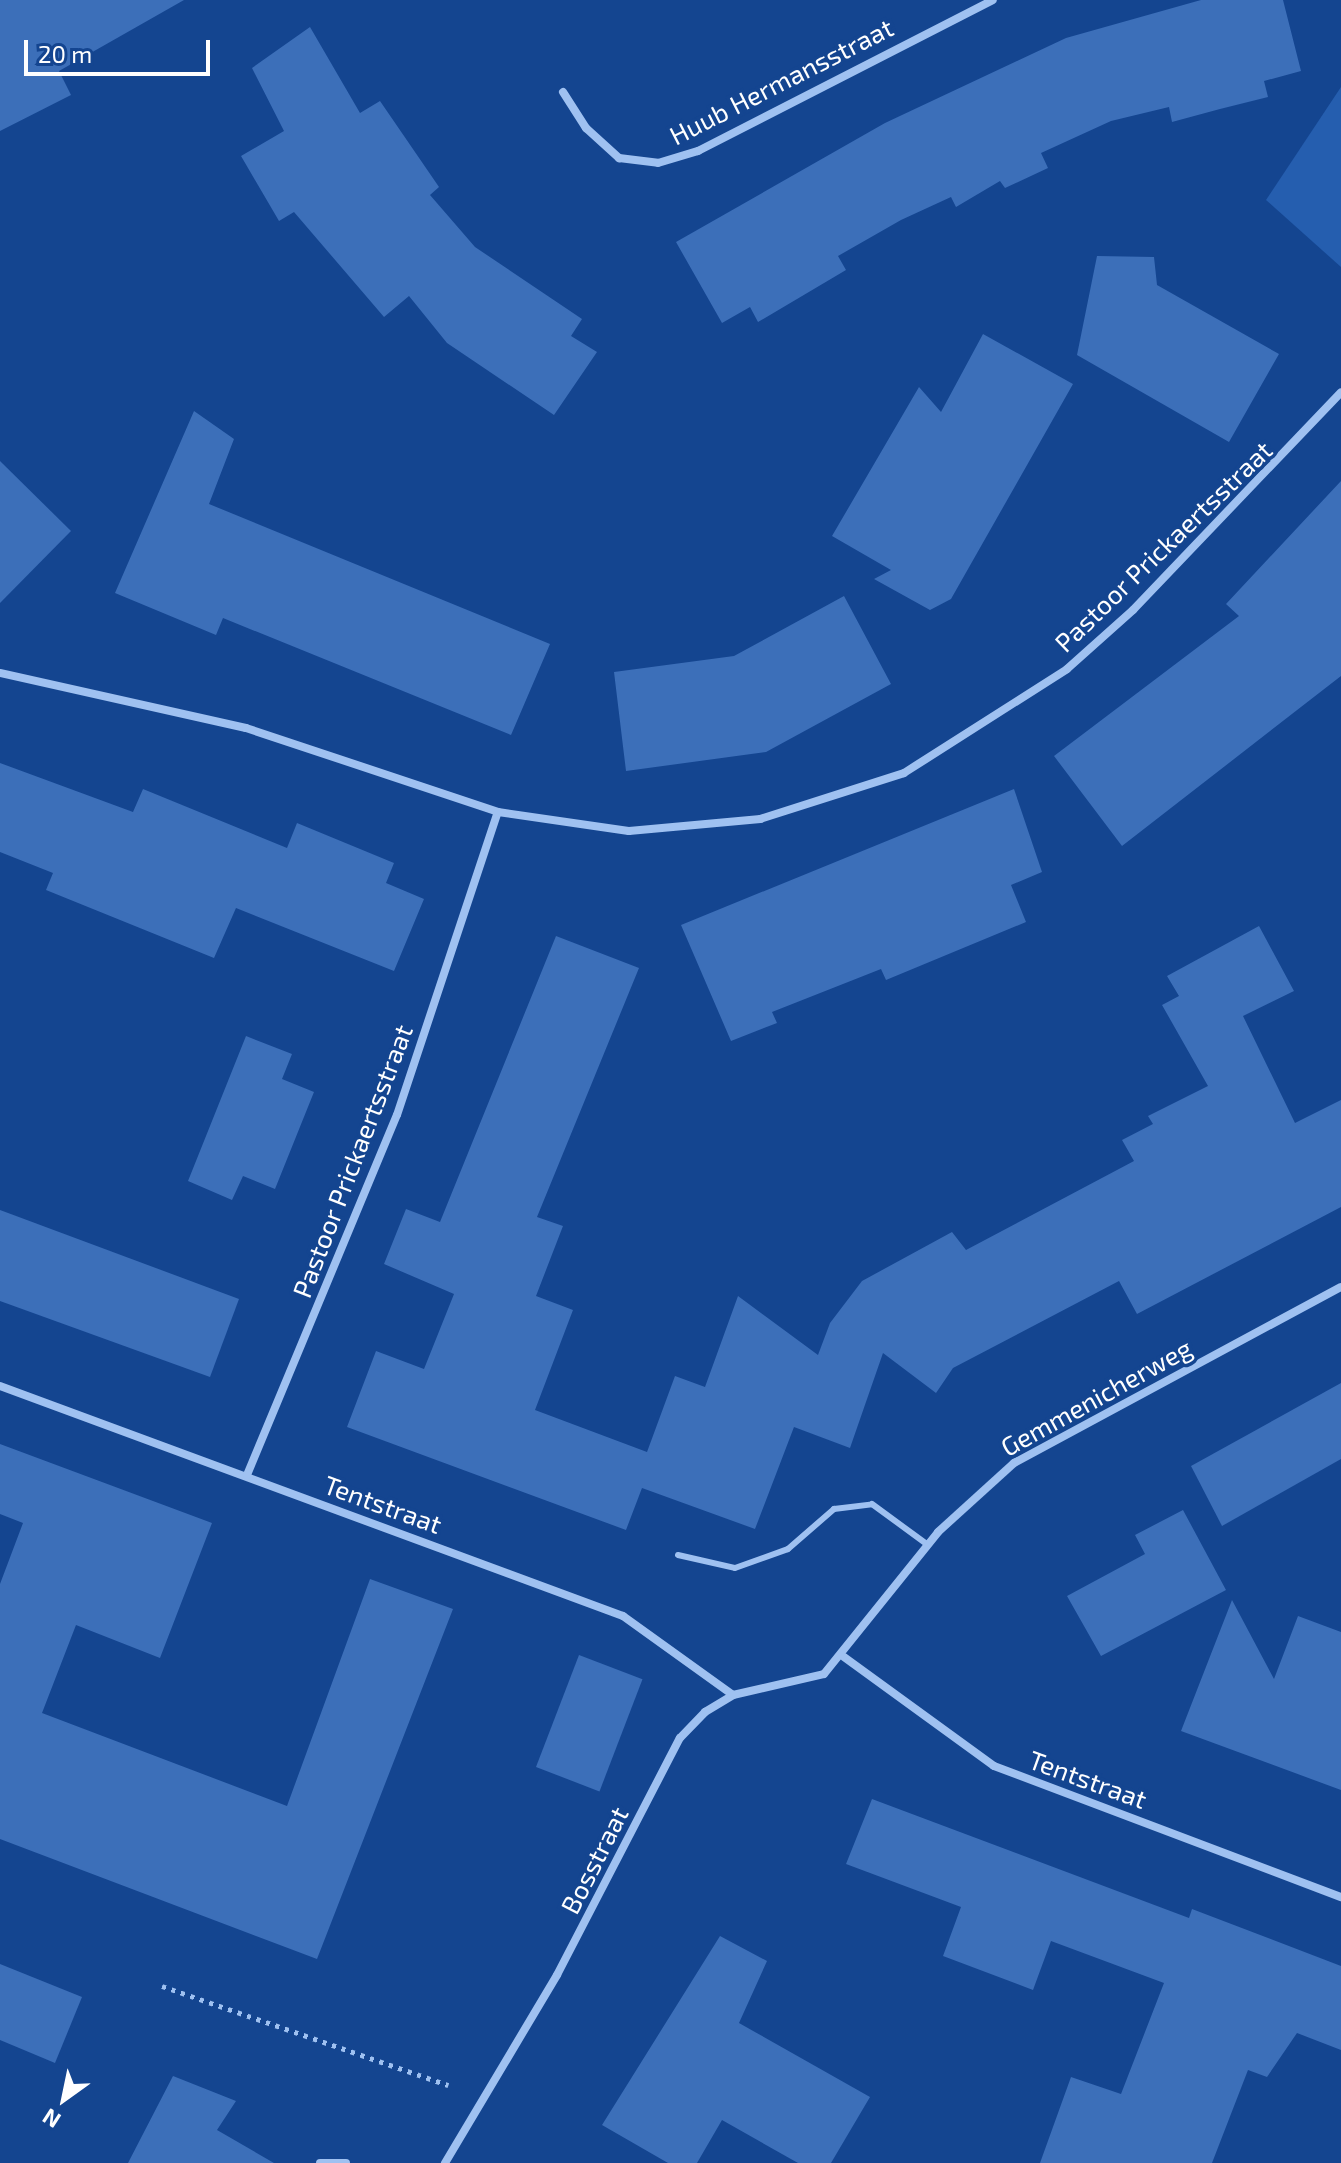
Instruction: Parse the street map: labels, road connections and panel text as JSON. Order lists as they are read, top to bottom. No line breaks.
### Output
{"streets":{"street":["Huub Hermansstraat","Pastoor Prickaertsstraat","Gemmenicherweg","Tentstraat","Bosstraat"]},"crossings":[["Pastoor Prickaertsstraat","Tentstraat"],["Gemmenicherweg","Tentstraat"],["Gemmenicherweg","Bosstraat"],["Tentstraat","Bosstraat"]],"scale_bar":"20 m","north":"bottom left"}
